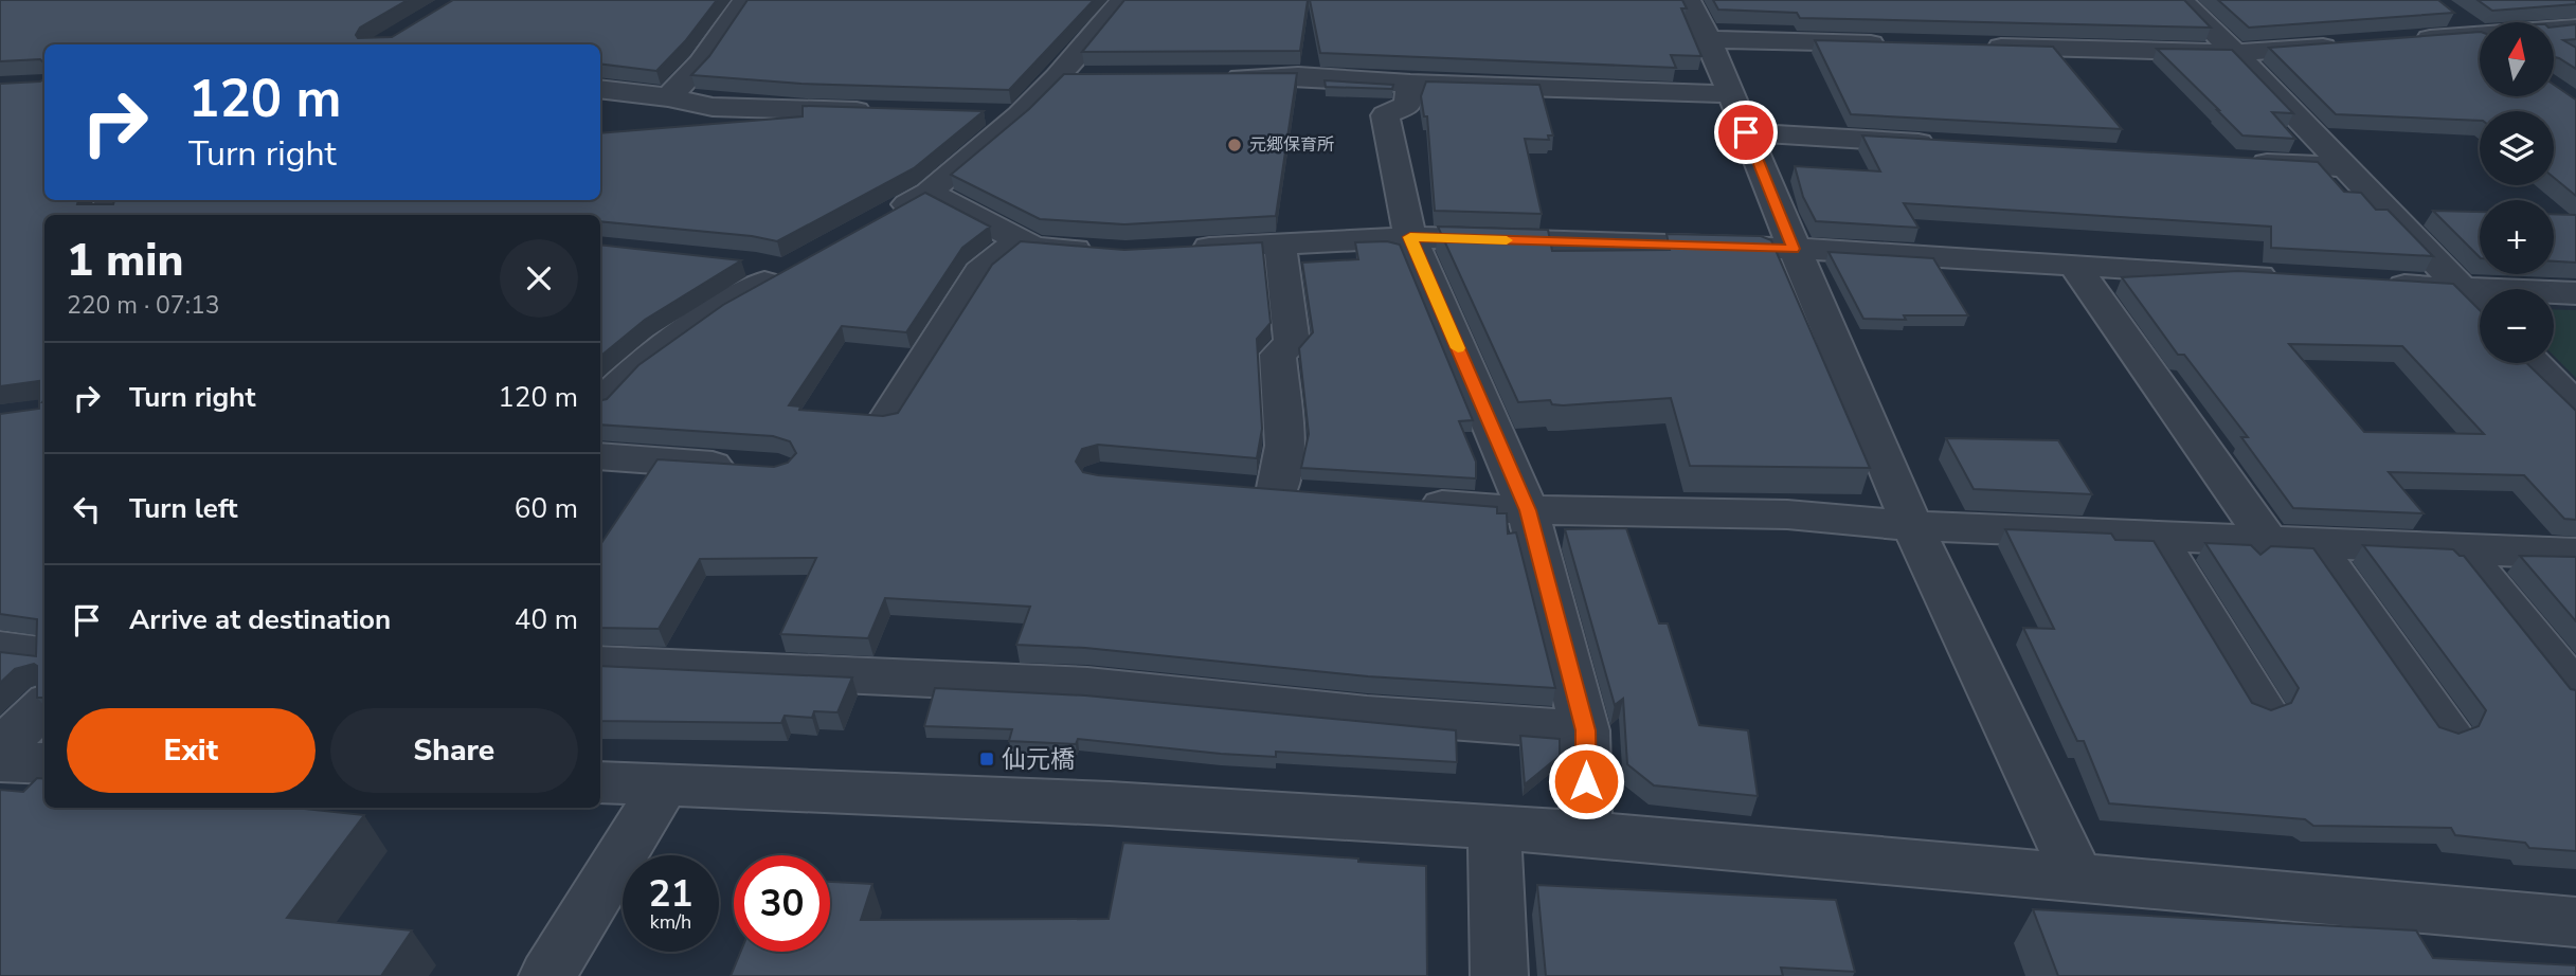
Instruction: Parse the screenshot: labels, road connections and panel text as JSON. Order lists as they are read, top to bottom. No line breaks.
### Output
{"places":{"other":["元郷保育所"],"transit":["仙元橋"]},"north":"top","page":{"map_buttons":["+","−"],"turn":["120 m","Turn right"],"heading":["1 min","220 m · 07:13"],"list":[{"name":"Turn right","value":"120 m"},{"name":"Turn left","value":"60 m"},{"name":"Arrive at destination","value":"40 m"}],"buttons":["Exit","Share"],"speed":"21 km/h","limit":"30"}}
